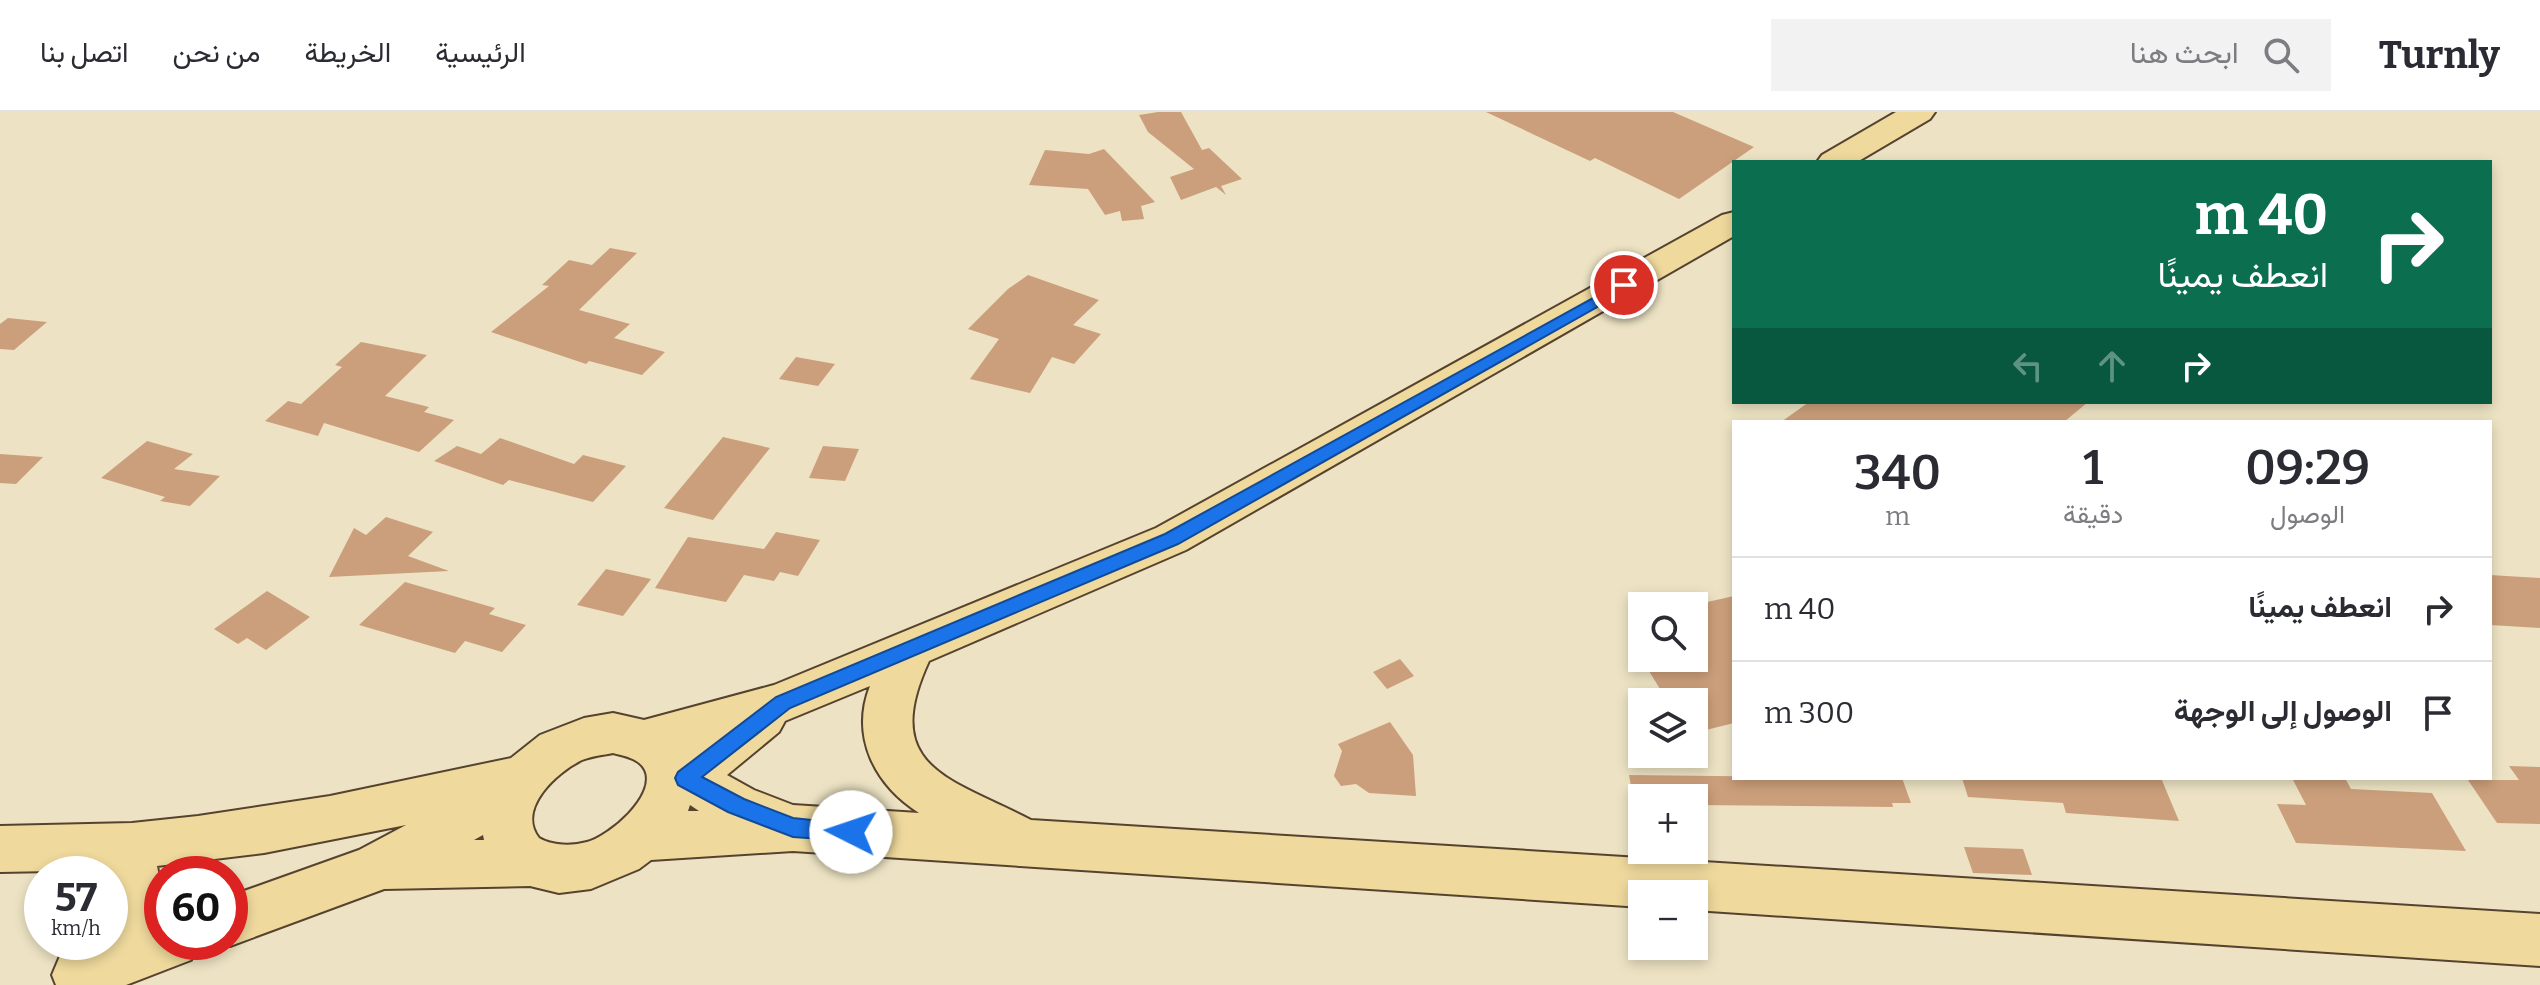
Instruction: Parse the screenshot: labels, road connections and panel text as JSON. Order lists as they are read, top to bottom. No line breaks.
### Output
{"page":{"header":"Turnly","search":"ابحث هنا","nav":["الرئيسية","الخريطة","من نحن","اتصل بنا"],"turn":["40 m","انعطف يمينًا"],"eta":["09:29","الوصول","1","دقيقة","340","m"],"list":[{"name":"انعطف يمينًا","value":"40 m"},{"name":"الوصول إلى الوجهة","value":"300 m"}],"map_buttons":["+","−"],"speed":"57 km/h","limit":"60"}}
